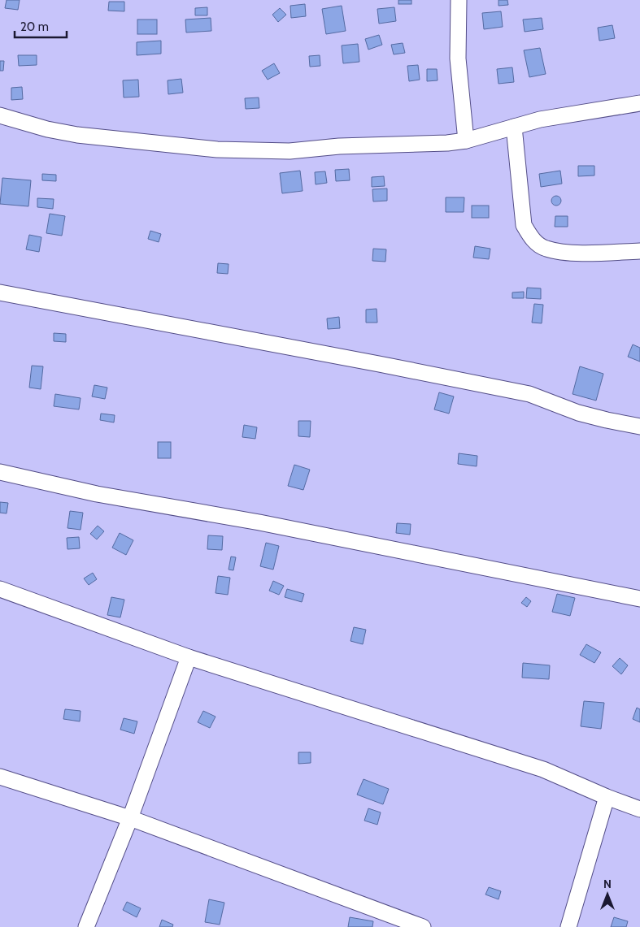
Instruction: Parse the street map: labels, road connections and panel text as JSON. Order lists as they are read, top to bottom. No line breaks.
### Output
{"scale_bar":"20 m","north":"top"}
